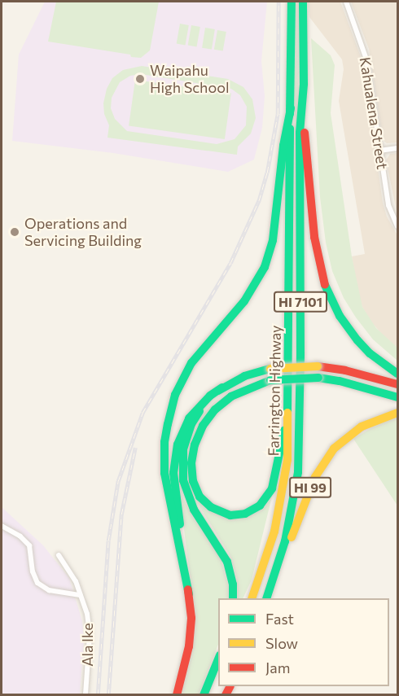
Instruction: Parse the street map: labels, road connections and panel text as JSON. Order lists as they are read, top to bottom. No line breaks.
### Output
{"streets":{"main road":["HI 7101","Farrington Highway","HI 99"],"street":["Kahualena Street","Ala Ike"]},"places":["Waipahu High School","Operations and Servicing Building"],"legend":["Fast","Slow","Jam"]}
